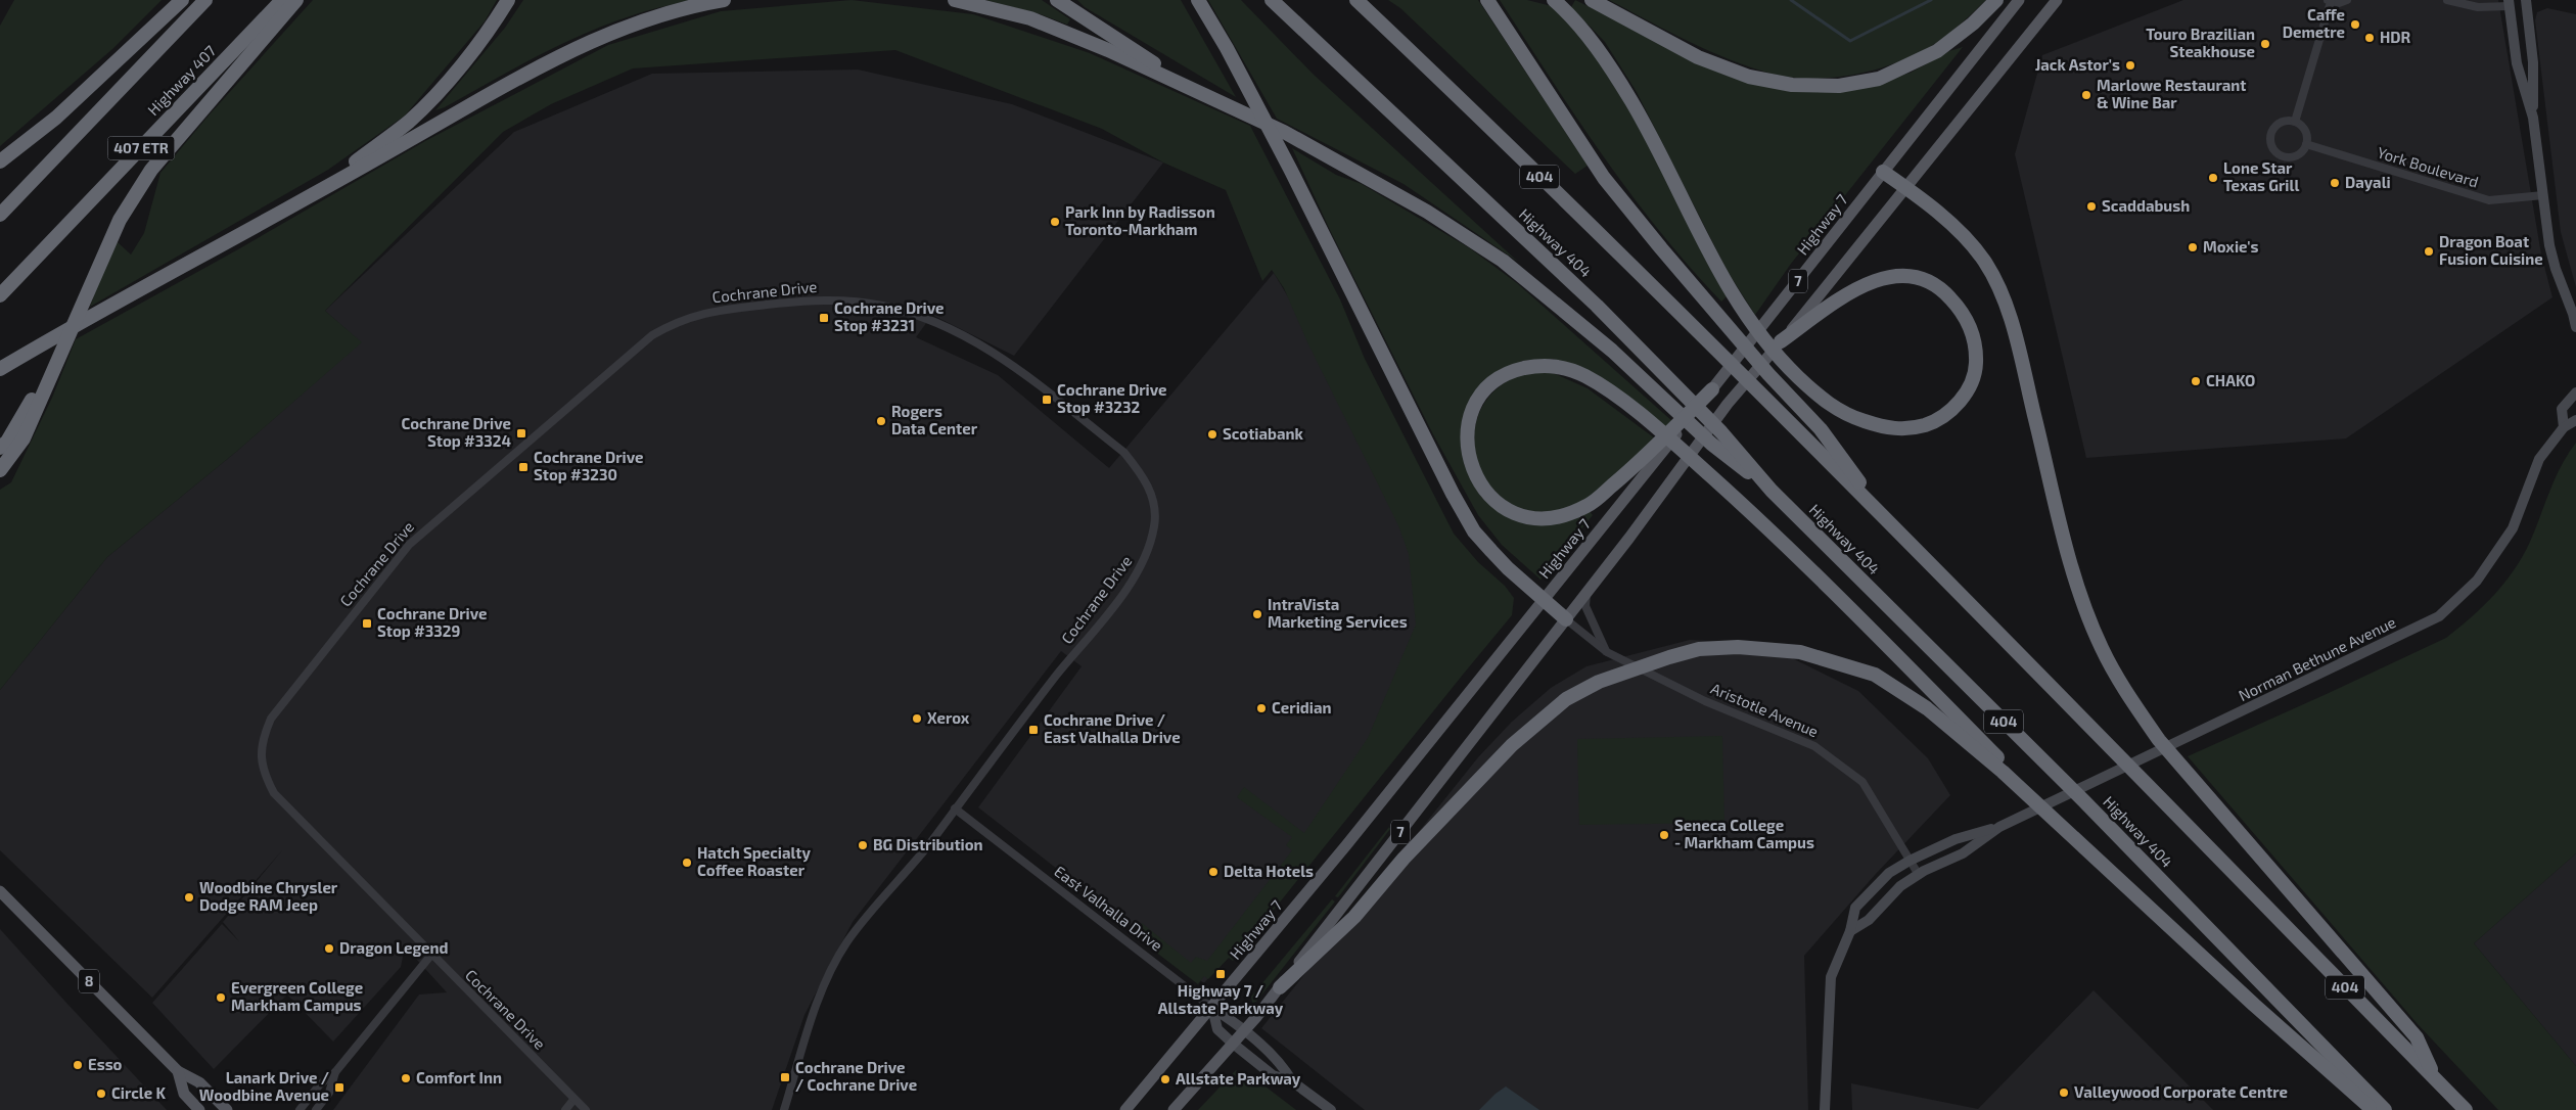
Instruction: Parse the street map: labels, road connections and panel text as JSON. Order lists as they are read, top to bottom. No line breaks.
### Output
{"streets":{"highway":["Highway 407","407 ETR","404","Highway 404"],"main road":["Highway 7","7","8"],"street":["York Boulevard","Cochrane Drive","Norman Bethune Avenue","Aristotle Avenue","East Valhalla Drive"]},"crossings":[["Highway 7","East Valhalla Drive"],["7","Aristotle Avenue"],["7","East Valhalla Drive"],["Cochrane Drive","East Valhalla Drive"],["Norman Bethune Avenue","Aristotle Avenue"]],"places":{"other":["Caffe Demetre","HDR","Touro Brazilian Steakhouse","Jack Astor's","Marlowe Restaurant & Wine Bar","Lone Star Texas Grill","Dayali","Scaddabush","Park Inn by Radisson Toronto-Markham","Moxie's","Dragon Boat Fusion Cuisine","CHAKO","Rogers Data Center","Scotiabank","IntraVista Marketing Services","Ceridian","Xerox","Seneca College - Markham Campus","BG Distribution","Hatch Specialty Coffee Roaster","Delta Hotels","Woodbine Chrysler Dodge RAM Jeep","Dragon Legend","Evergreen College Markham Campus","Esso","Comfort Inn","Allstate Parkway","Valleywood Corporate Centre","Circle K"],"transit":["Cochrane Drive Stop #3231","Cochrane Drive Stop #3232","Cochrane Drive Stop #3324","Cochrane Drive Stop #3230","Cochrane Drive Stop #3329","Cochrane Drive / East Valhalla Drive","Highway 7 / Allstate Parkway","Cochrane Drive / Cochrane Drive","Lanark Drive / Woodbine Avenue"]}}
